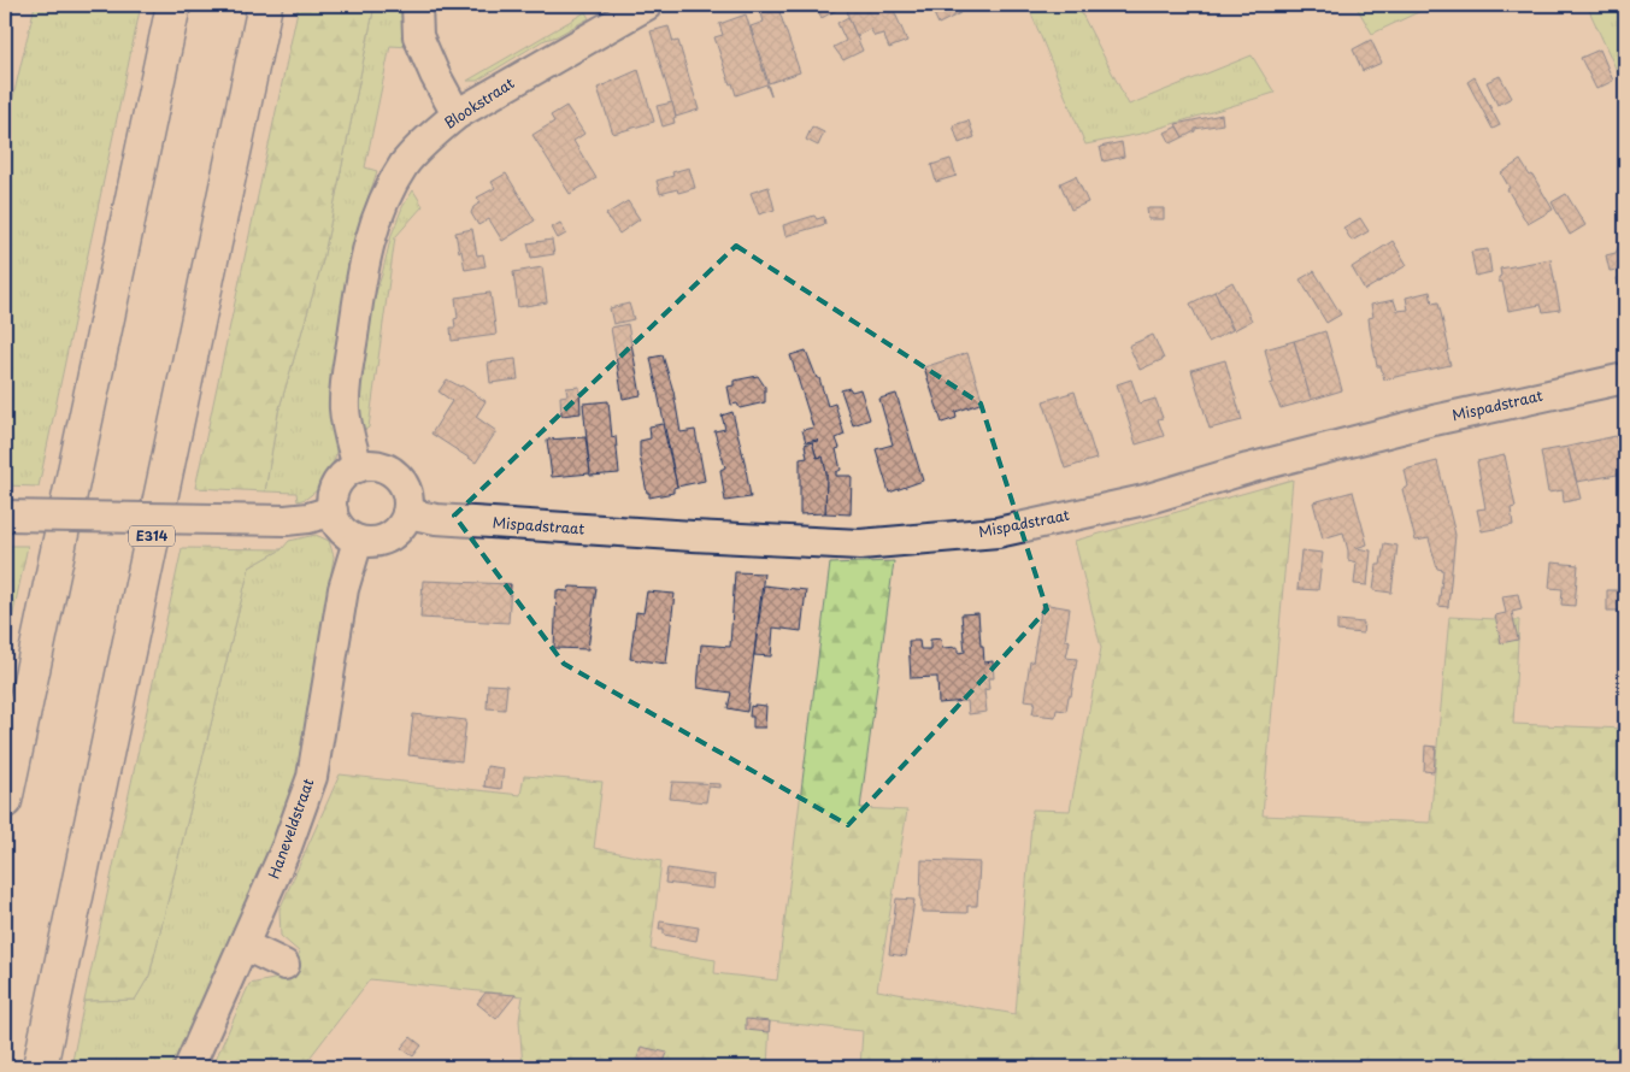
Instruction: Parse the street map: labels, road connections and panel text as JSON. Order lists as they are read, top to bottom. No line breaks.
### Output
{"streets":{"highway":["E314"],"street":["Blookstraat","Mispadstraat","Haneveldstraat"]},"crossings":[["Blookstraat","Mispadstraat"],["Blookstraat","Haneveldstraat"],["Mispadstraat","Haneveldstraat"]]}
